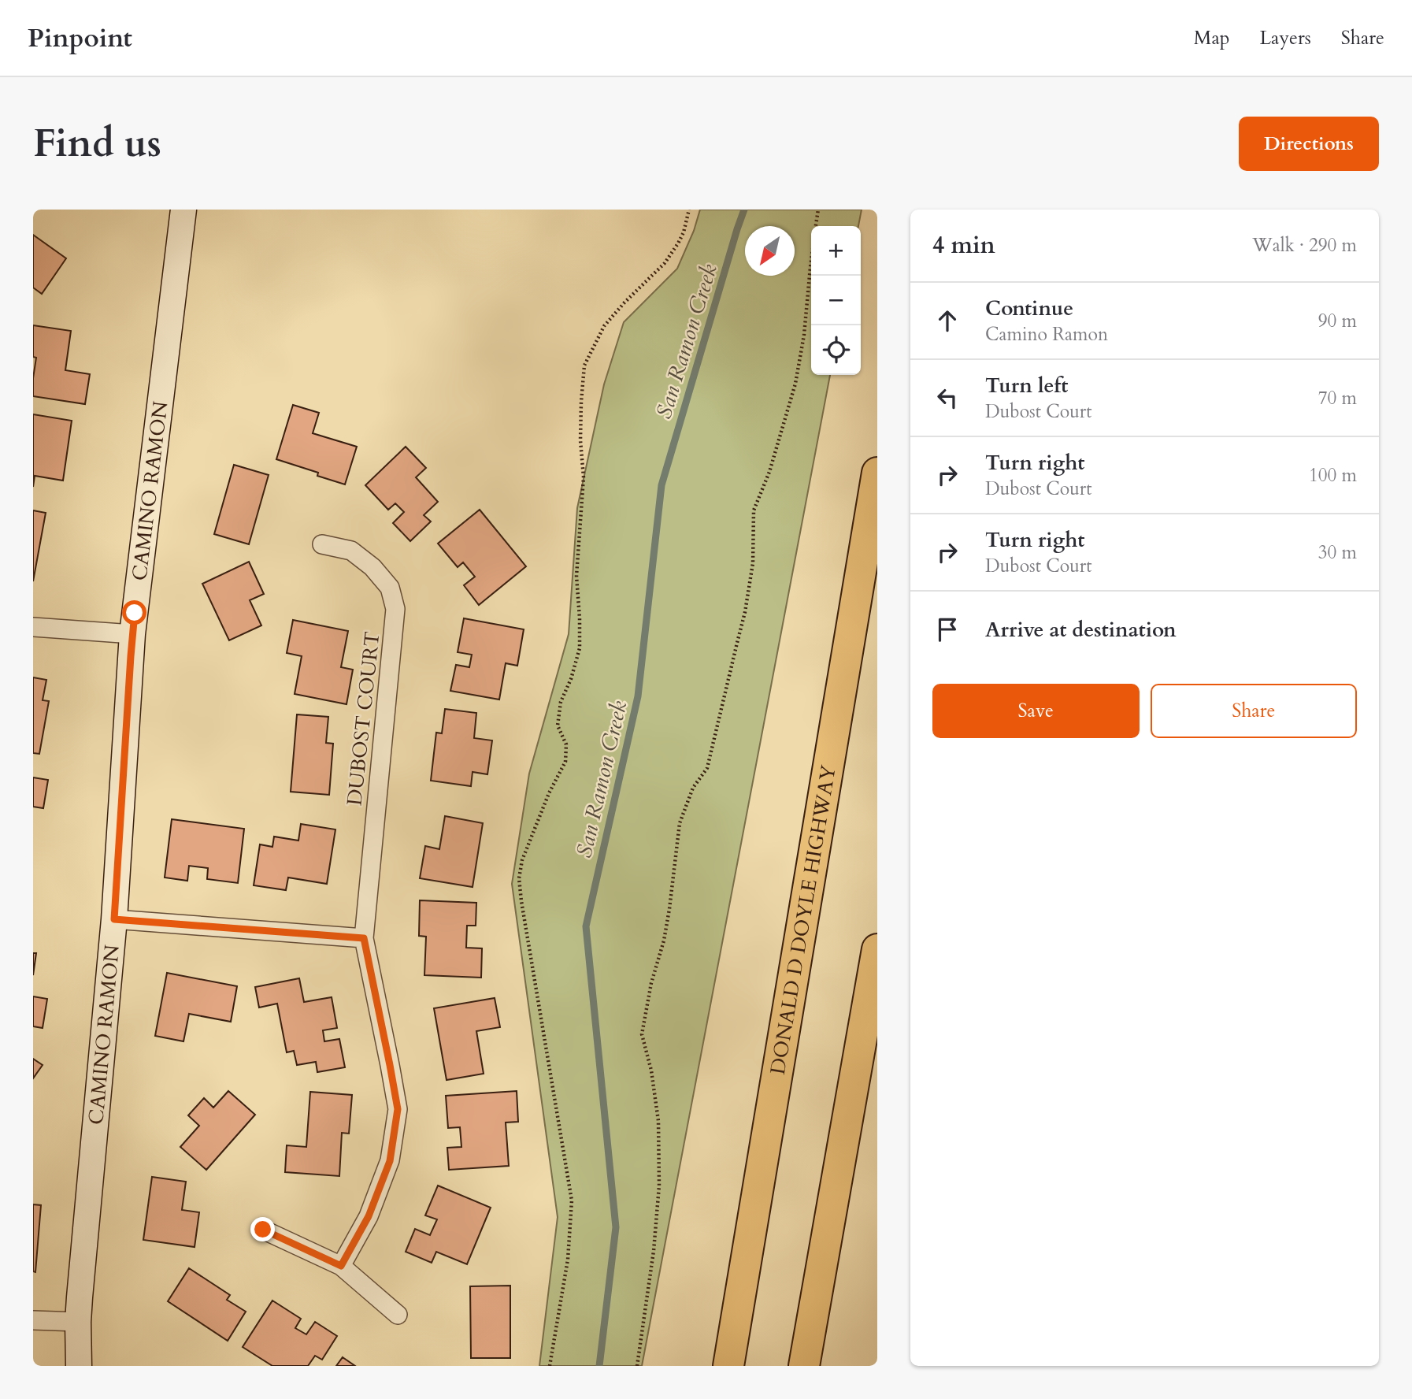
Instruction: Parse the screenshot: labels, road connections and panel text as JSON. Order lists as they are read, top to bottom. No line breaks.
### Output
{"streets":{"highway":["DONALD D DOYLE HIGHWAY"],"street":["CAMINO RAMON","DUBOST COURT"]},"water":["San Ramon Creek"],"north":"bottom left","page":{"header":"Pinpoint","nav":["Map","Layers","Share"],"buttons":["Directions",["Save","Share"]],"title":"Find us","heading":["4 min","Walk · 290 m"],"map_buttons":["+","−"],"list":[["Continue","Camino Ramon","90 m"],["Turn left","Dubost Court","70 m"],["Turn right","Dubost Court","100 m"],["Turn right","Dubost Court","30 m"],"Arrive at destination"]}}
